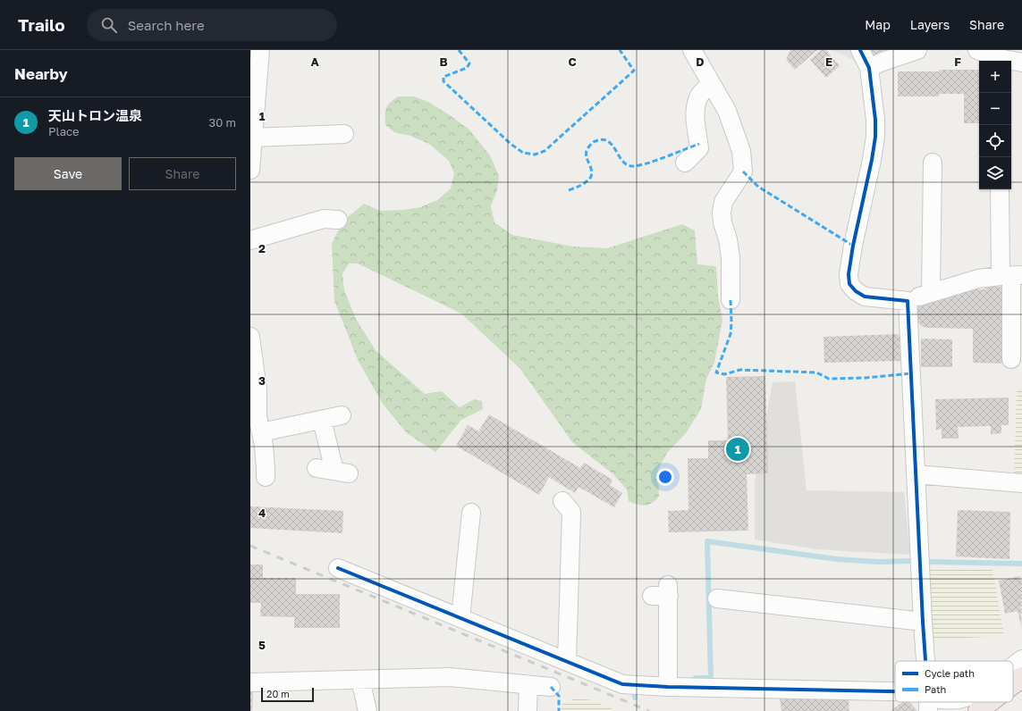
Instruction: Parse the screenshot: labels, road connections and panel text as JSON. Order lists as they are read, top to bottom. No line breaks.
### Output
{"legend":["Cycle path","Path"],"scale_bar":"20 m","page":{"header":"Trailo","search":"Search here","nav":["Map","Layers","Share"],"heading":"Nearby","map_buttons":["+","−"],"list":[{"mark":"1","name":"天山トロン温泉","note":"Place","value":"30 m"}],"buttons":["Save","Share"],"pins":"1","scale":"20 m"},"grid":{"columns":["A","B","C","D","E","F"],"rows":["1","2","3","4","5"]}}
